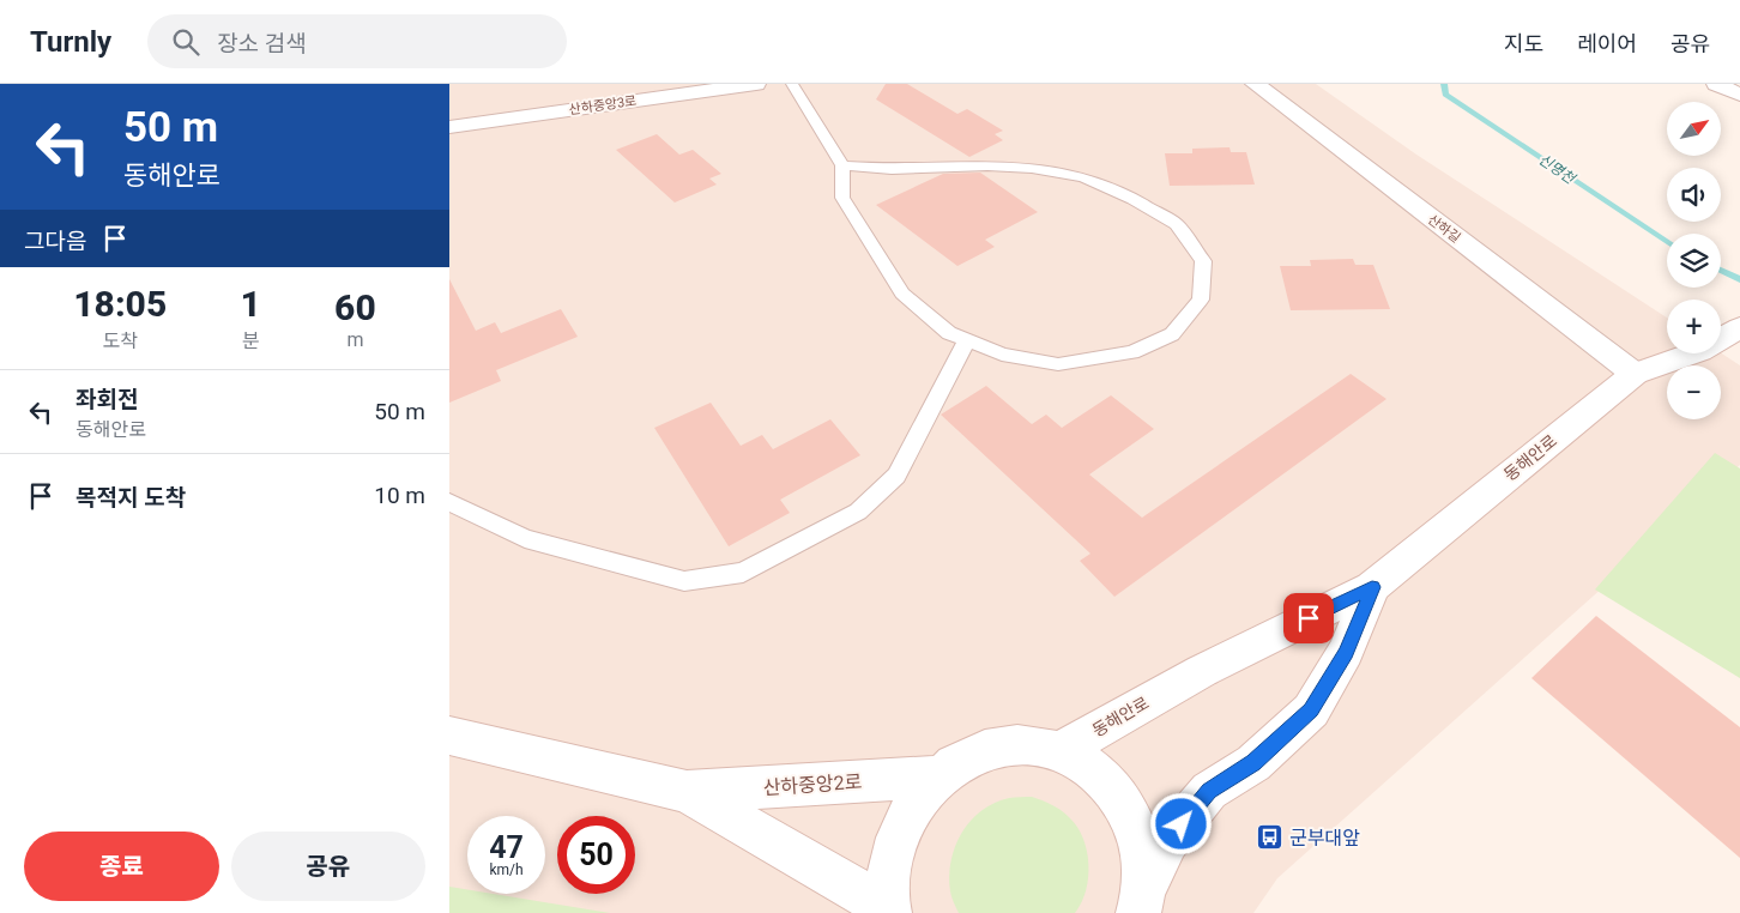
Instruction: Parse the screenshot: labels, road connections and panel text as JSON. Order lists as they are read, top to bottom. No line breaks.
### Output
{"streets":{"main road":["산하중앙3로","산하길","동해안로","산하중앙2로"]},"crossings":[["산하길","동해안로"],["동해안로","산하중앙2로"]],"water":["신명천"],"places":{"bus stop":["군부대앞"]},"north":"top right","page":{"header":"Turnly","search":"장소 검색","nav":["지도","레이어","공유"],"turn":["50 m","동해안로"],"map_buttons":["+","−"],"then":"그다음","eta":["18:05","도착","1","분","60","m"],"list":[{"name":"좌회전","note":"동해안로","value":"50 m"},{"name":"목적지 도착","value":"10 m"}],"speed":"47 km/h","limit":"50","buttons":["종료","공유"]}}
